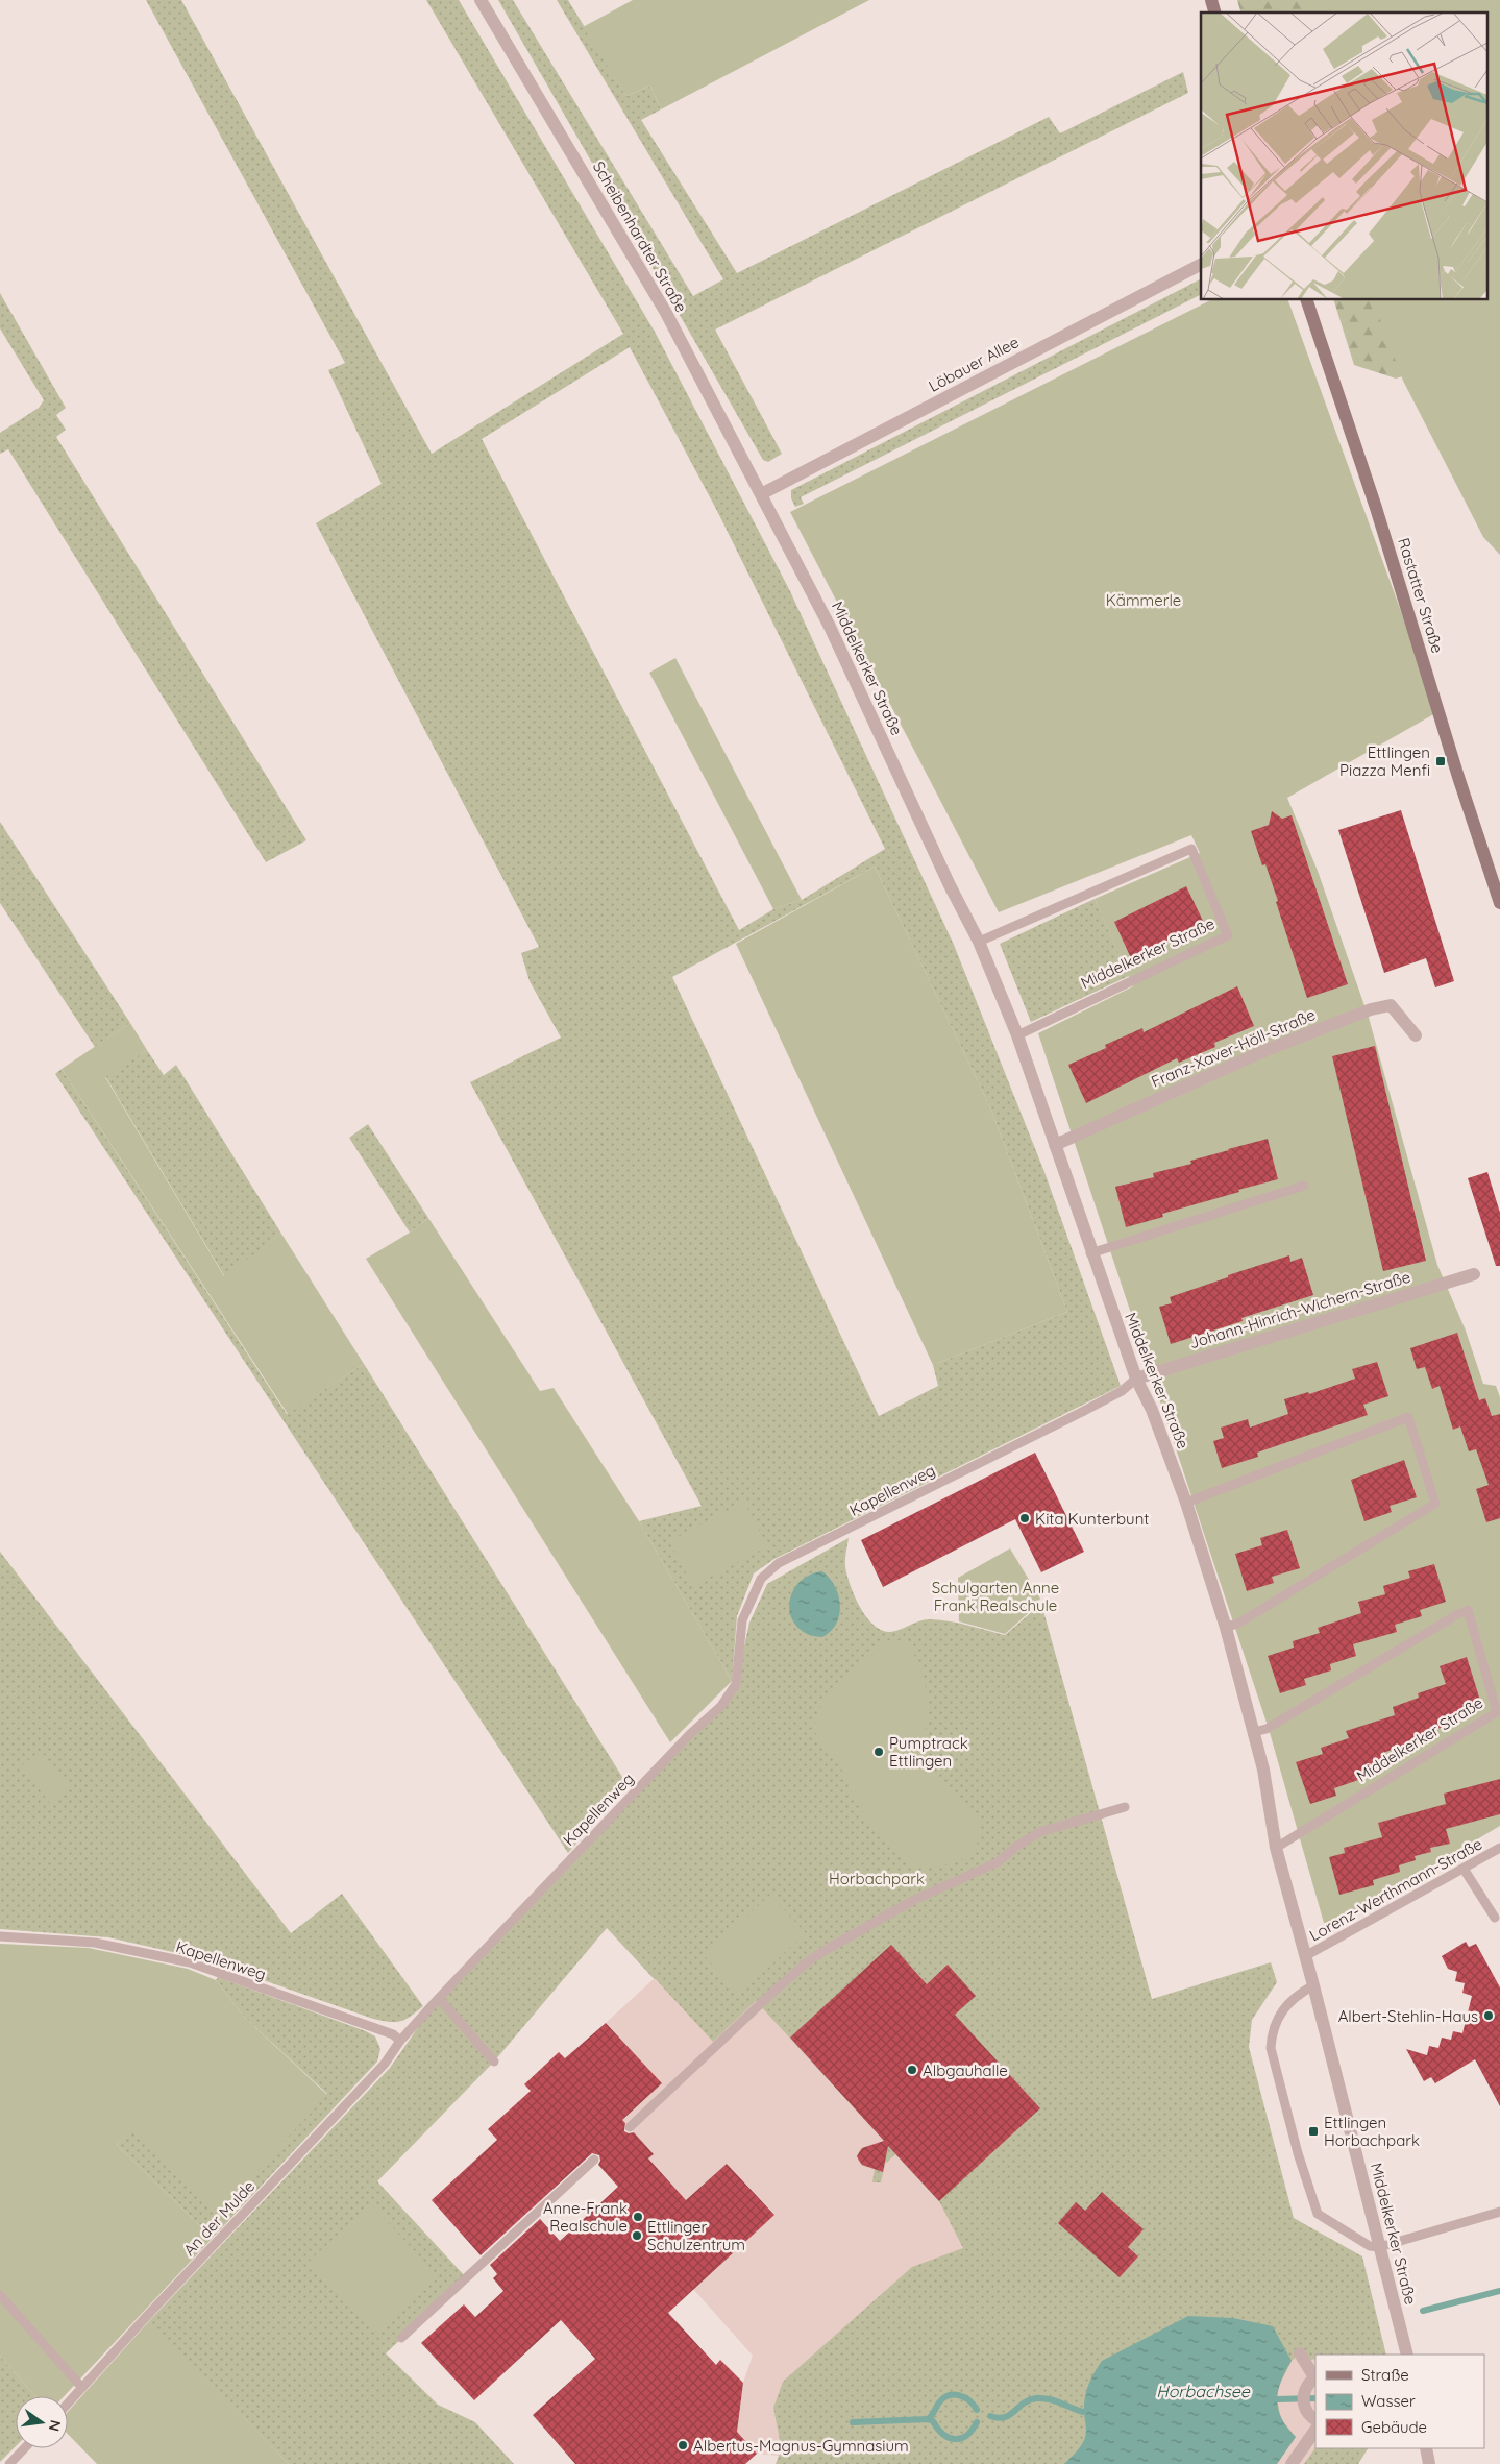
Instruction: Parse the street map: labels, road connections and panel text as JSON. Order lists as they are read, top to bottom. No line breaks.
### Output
{"streets":{"main road":["Rastatter Straße"],"street":["Scheibenhardter Straße","Löbauer Allee","Middelkerker Straße","Franz-Xaver-Höll-Straße","Johann-Hinrich-Wichern-Straße"],"lane":["Kapellenweg","Lorenz-Werthmann-Straße","An der Mulde"]},"crossings":[["Scheibenhardter Straße","Löbauer Allee"],["Scheibenhardter Straße","Middelkerker Straße"],["Löbauer Allee","Middelkerker Straße"],["Middelkerker Straße","Franz-Xaver-Höll-Straße"],["Middelkerker Straße","Johann-Hinrich-Wichern-Straße"],["Middelkerker Straße","Kapellenweg"],["Middelkerker Straße","Lorenz-Werthmann-Straße"],["Johann-Hinrich-Wichern-Straße","Kapellenweg"],["Kapellenweg","An der Mulde"]],"water":["Horbachsee"],"parks":["Kämmerle","Schulgarten Anne Frank Realschule","Horbachpark"],"places":{"transit":["Ettlingen Piazza Menfi","Ettlingen Horbachpark"],"other":["Kita Kunterbunt","Pumptrack Ettlingen","Albert-Stehlin-Haus","Albgauhalle","Anne-Frank Realschule","Ettlinger Schulzentrum","Albertus-Magnus-Gymnasium"]},"legend":["Straße","Wasser","Gebäude"],"north":"right"}
